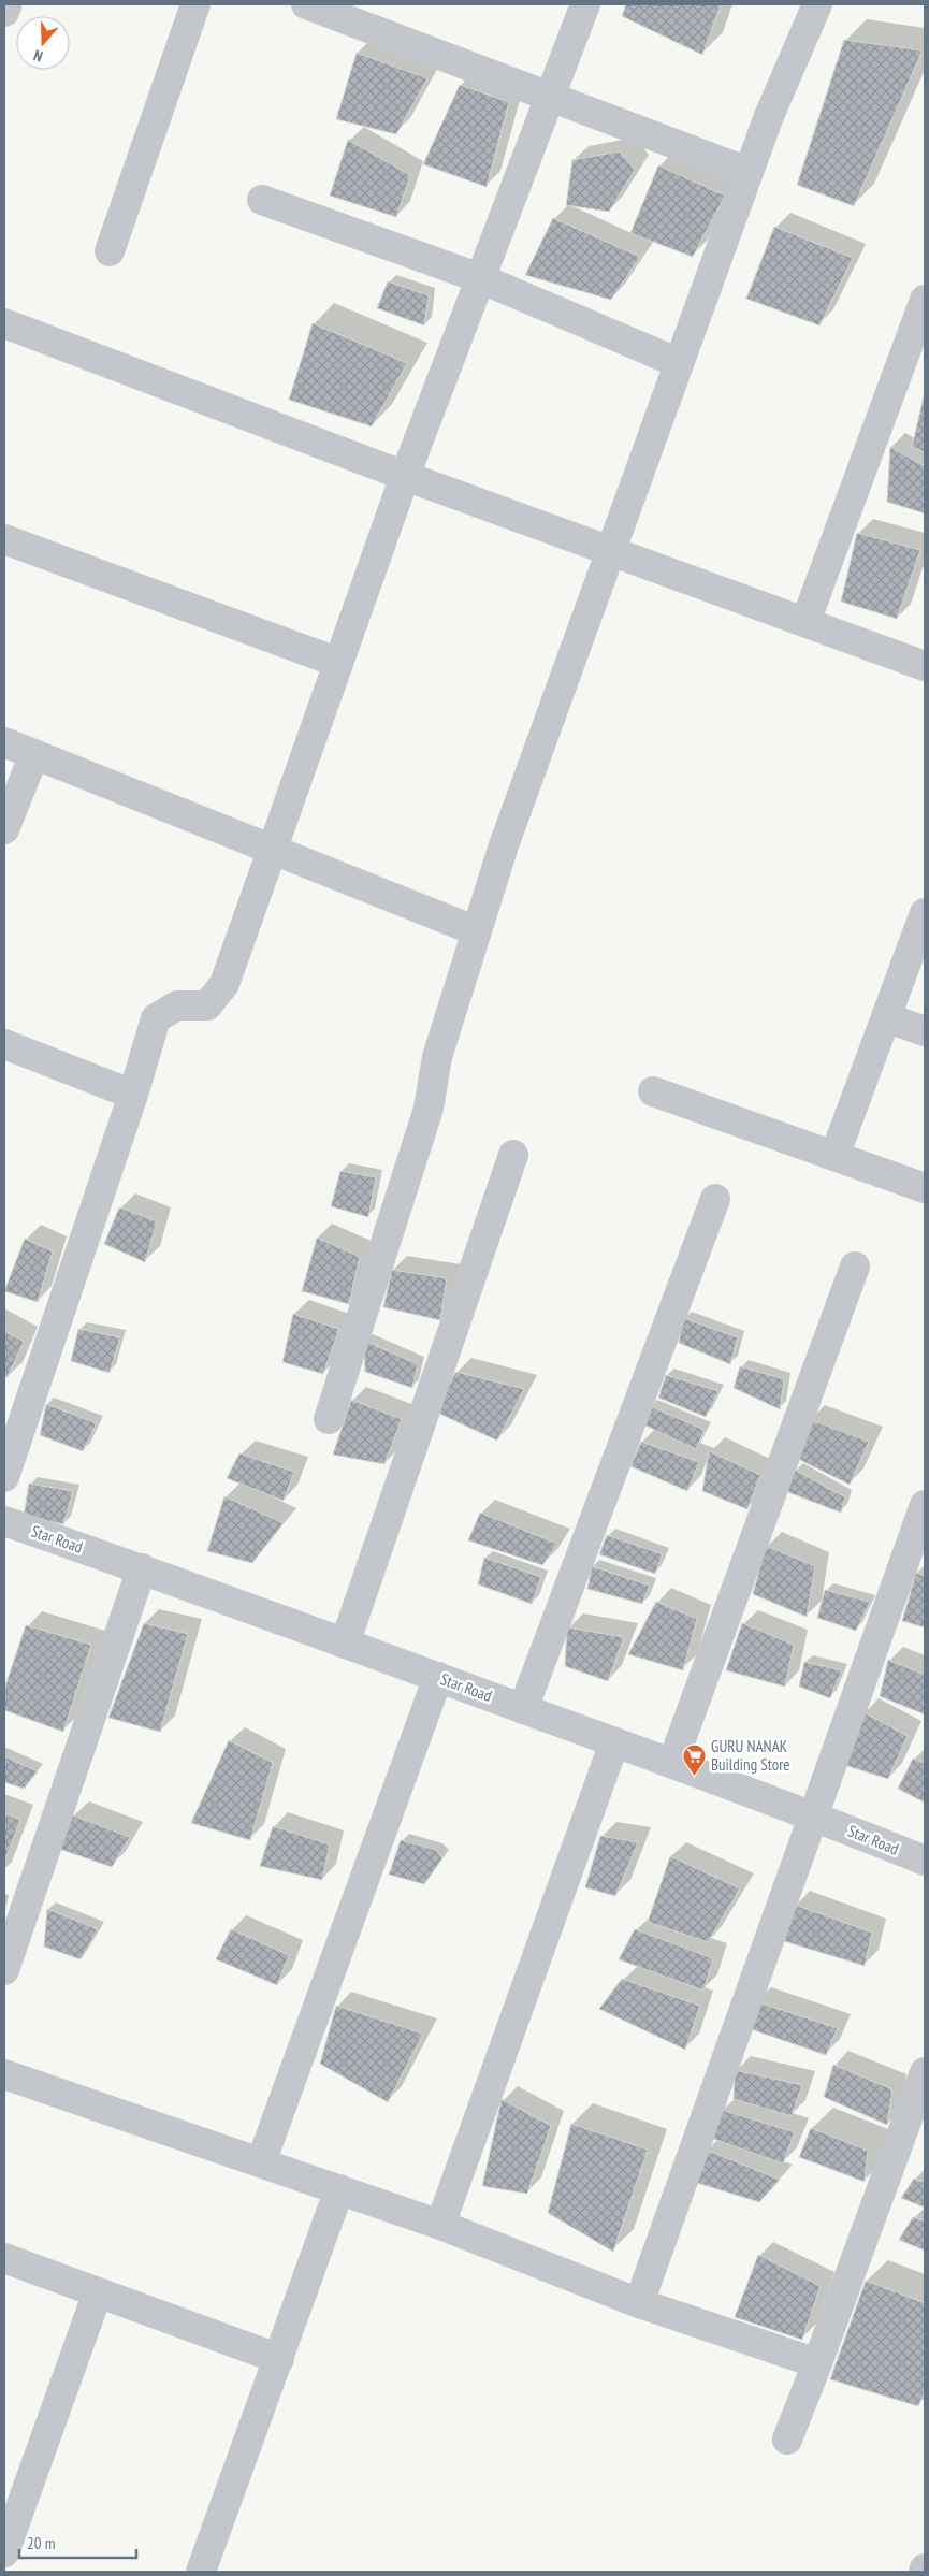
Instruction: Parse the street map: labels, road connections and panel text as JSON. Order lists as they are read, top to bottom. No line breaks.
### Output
{"streets":{"street":["Star Road"]},"places":{"supermarket":["GURU NANAK Building Store"]},"scale_bar":"20 m","north":"bottom"}
